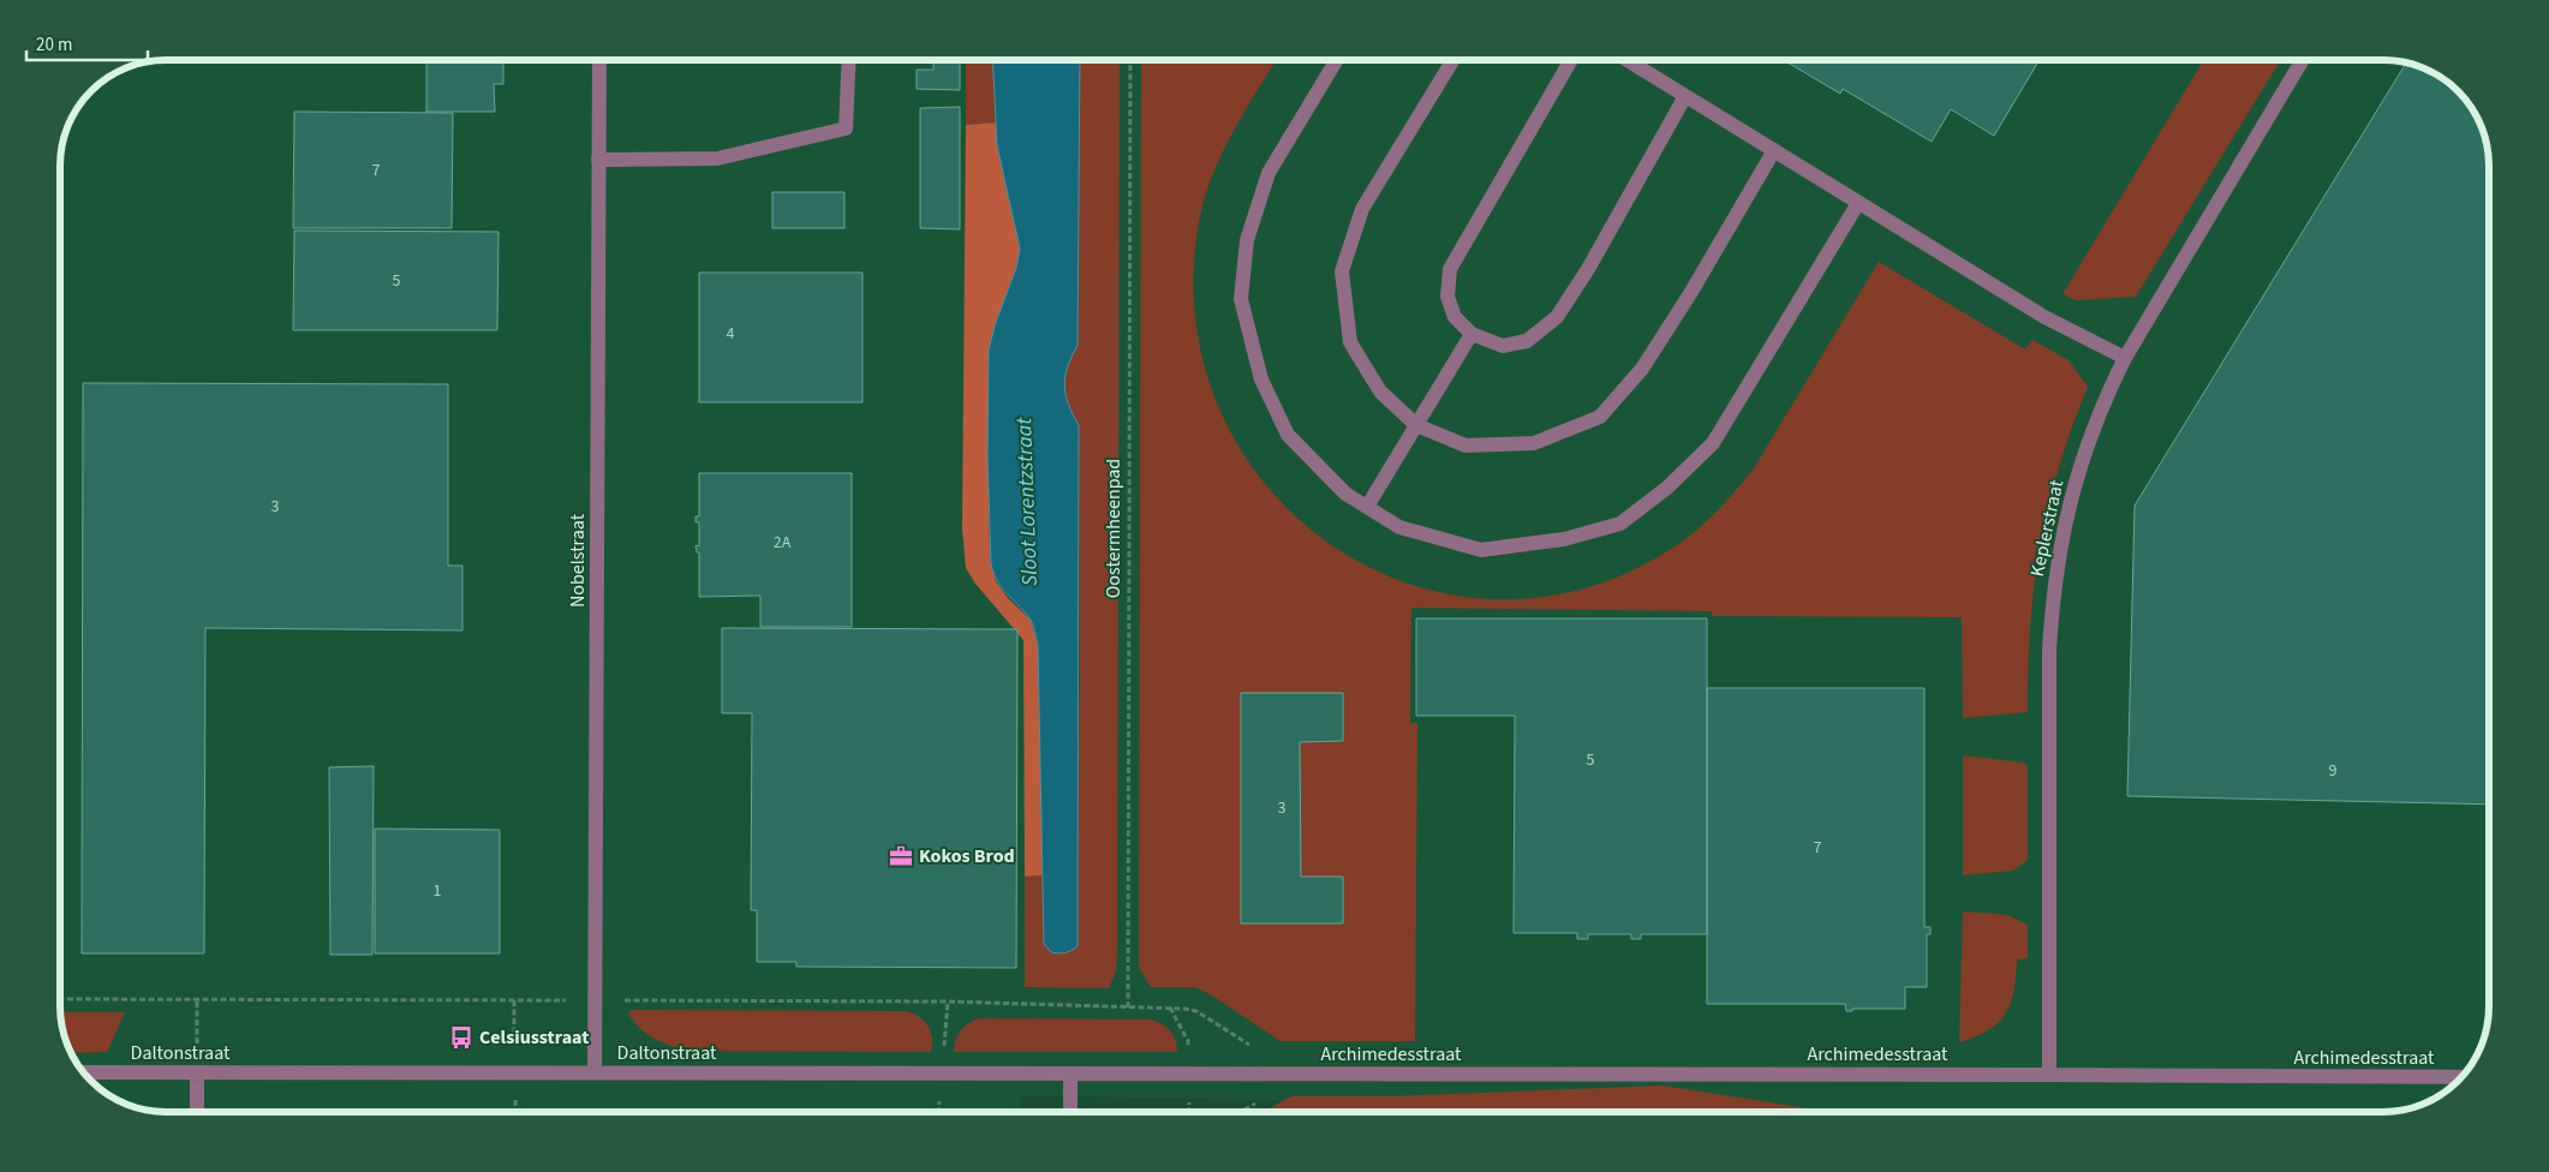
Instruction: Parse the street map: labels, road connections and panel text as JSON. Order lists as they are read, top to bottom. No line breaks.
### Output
{"streets":{"street":["Keplerstraat","Nobelstraat","Daltonstraat","Archimedesstraat"],"path":["Oostermheenpad"]},"crossings":[["Keplerstraat","Archimedesstraat"],["Nobelstraat","Daltonstraat"],["Daltonstraat","Archimedesstraat"]],"water":["Sloot Lorentzstraat"],"places":{"office":["Kokos Brod"],"bus stop":["Celsiusstraat"]},"house_numbers":["7","5","4","3","2A","5","9","3","7","1"],"scale_bar":"20 m"}
